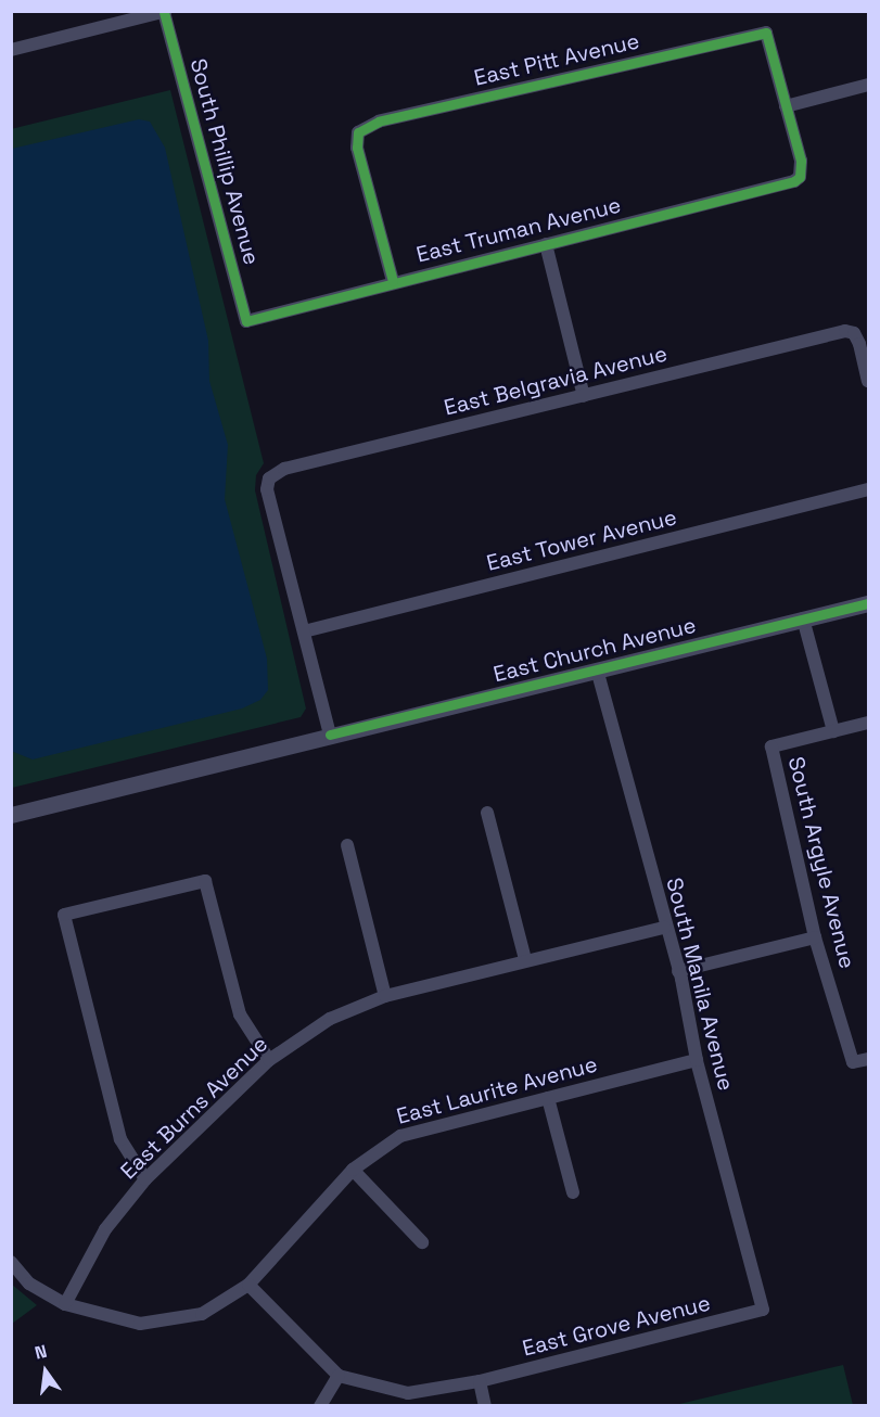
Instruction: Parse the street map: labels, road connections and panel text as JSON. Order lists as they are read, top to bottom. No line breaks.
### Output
{"streets":{"street":["East Pitt Avenue","South Phillip Avenue","East Truman Avenue","East Belgravia Avenue","East Tower Avenue","East Church Avenue","South Argyle Avenue","South Manila Avenue","East Laurite Avenue","East Burns Avenue","East Grove Avenue"]},"crossings":[["East Pitt Avenue","East Truman Avenue"],["South Phillip Avenue","East Truman Avenue"],["East Belgravia Avenue","East Tower Avenue"],["East Church Avenue","South Manila Avenue"],["South Manila Avenue","East Laurite Avenue"],["South Manila Avenue","East Burns Avenue"],["South Manila Avenue","East Grove Avenue"],["East Laurite Avenue","East Burns Avenue"]],"north":"top"}
